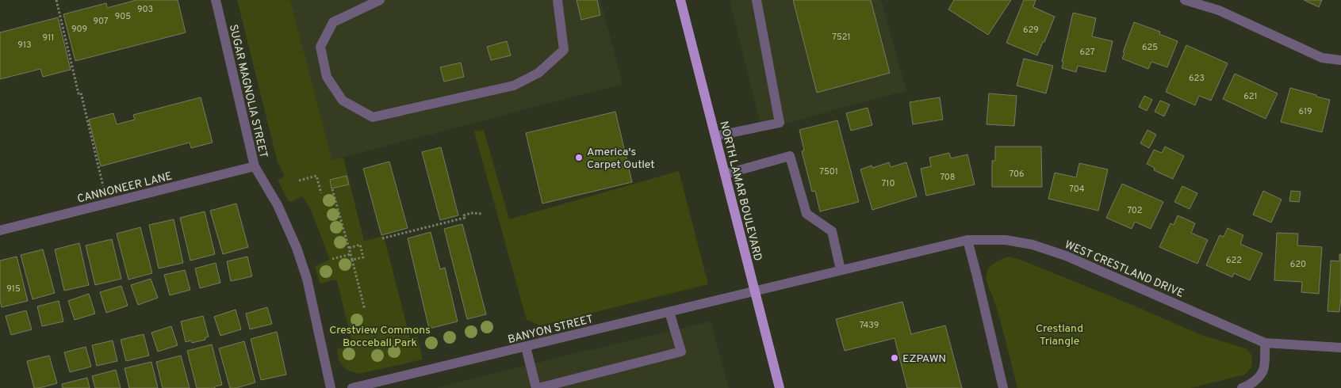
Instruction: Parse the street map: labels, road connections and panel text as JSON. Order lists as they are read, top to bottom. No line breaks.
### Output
{"streets":{"main road":["NORTH LAMAR BOULEVARD"],"street":["SUGAR MAGNOLIA STREET","CANNONEER LANE","WEST CRESTLAND DRIVE","BANYON STREET"]},"crossings":[["SUGAR MAGNOLIA STREET","CANNONEER LANE"],["NORTH LAMAR BOULEVARD","WEST CRESTLAND DRIVE"],["NORTH LAMAR BOULEVARD","BANYON STREET"],["WEST CRESTLAND DRIVE","BANYON STREET"]],"parks":["Crestland Triangle","Crestview Commons Bocceball Park"],"places":["America's Carpet Outlet","EZPAWN"],"house_numbers":["903","905","907","909","629","7521","911","913","625","627","623","621","619","7501","706","708","710","704","702","622","620","915","7439"]}
